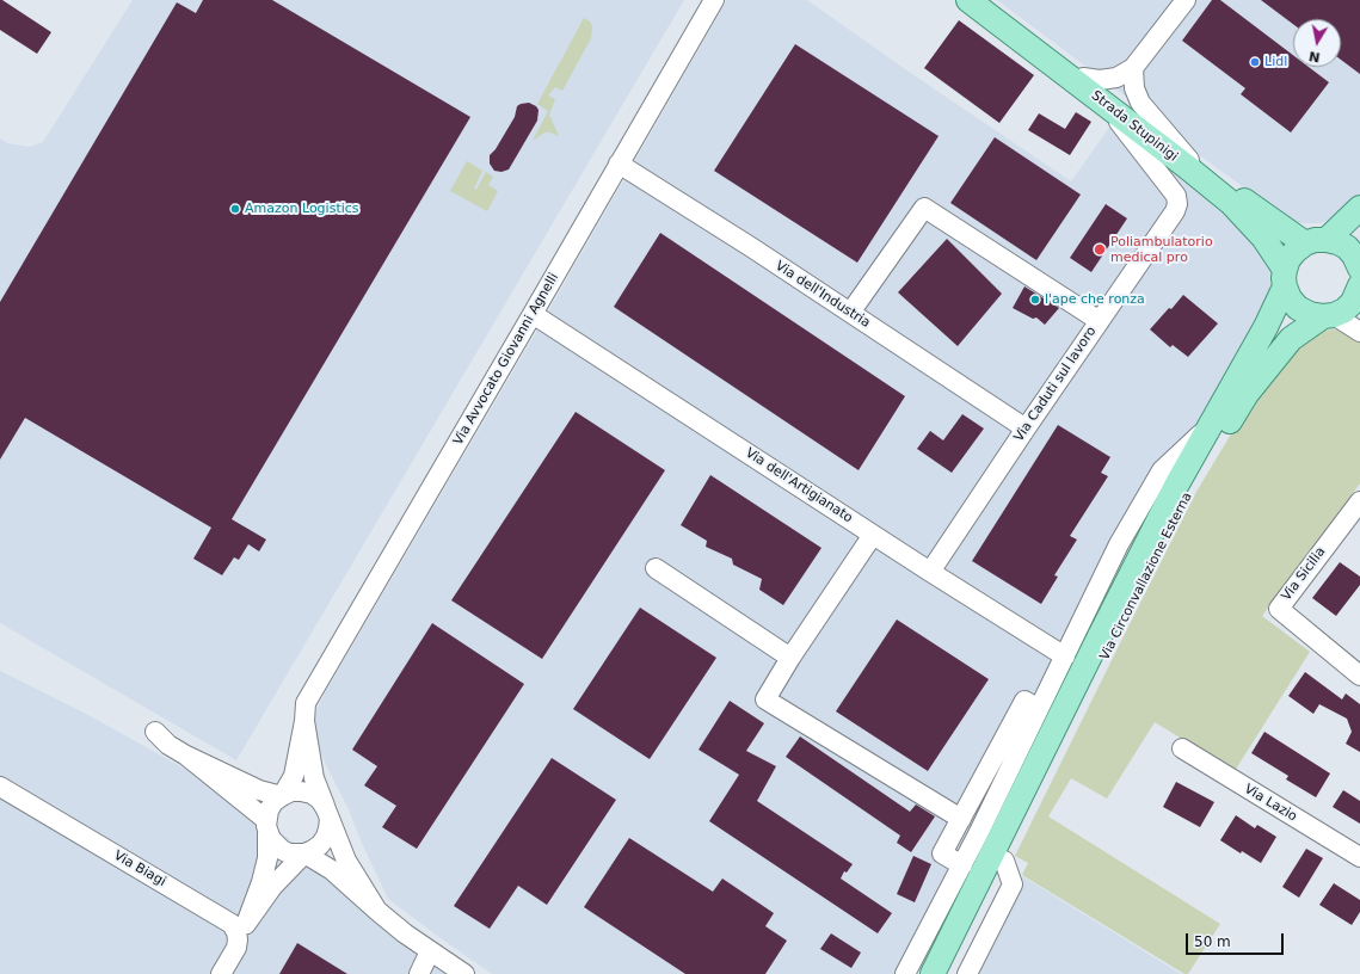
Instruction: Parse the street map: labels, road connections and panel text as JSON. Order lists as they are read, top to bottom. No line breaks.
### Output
{"streets":{"main road":["Strada Stupinigi","Via Circonvallazione Esterna"],"street":["Via dell'Industria","Via Avvocato Giovanni Agnelli","Via Caduti sul lavoro","Via dell'Artigianato","Via Sicilia","Via Lazio","Via Biagi"]},"crossings":[["Strada Stupinigi","Via Caduti sul lavoro"],["Strada Stupinigi","Via Circonvallazione Esterna"],["Via dell'Industria","Via Avvocato Giovanni Agnelli"],["Via dell'Industria","Via Caduti sul lavoro"],["Via Avvocato Giovanni Agnelli","Via dell'Artigianato"],["Via Caduti sul lavoro","Via dell'Artigianato"],["Via dell'Artigianato","Via Circonvallazione Esterna"]],"places":["Lidl","Amazon Logistics","Poliambulatorio medical pro","l'ape che ronza"],"scale_bar":"50 m","north":"bottom"}
